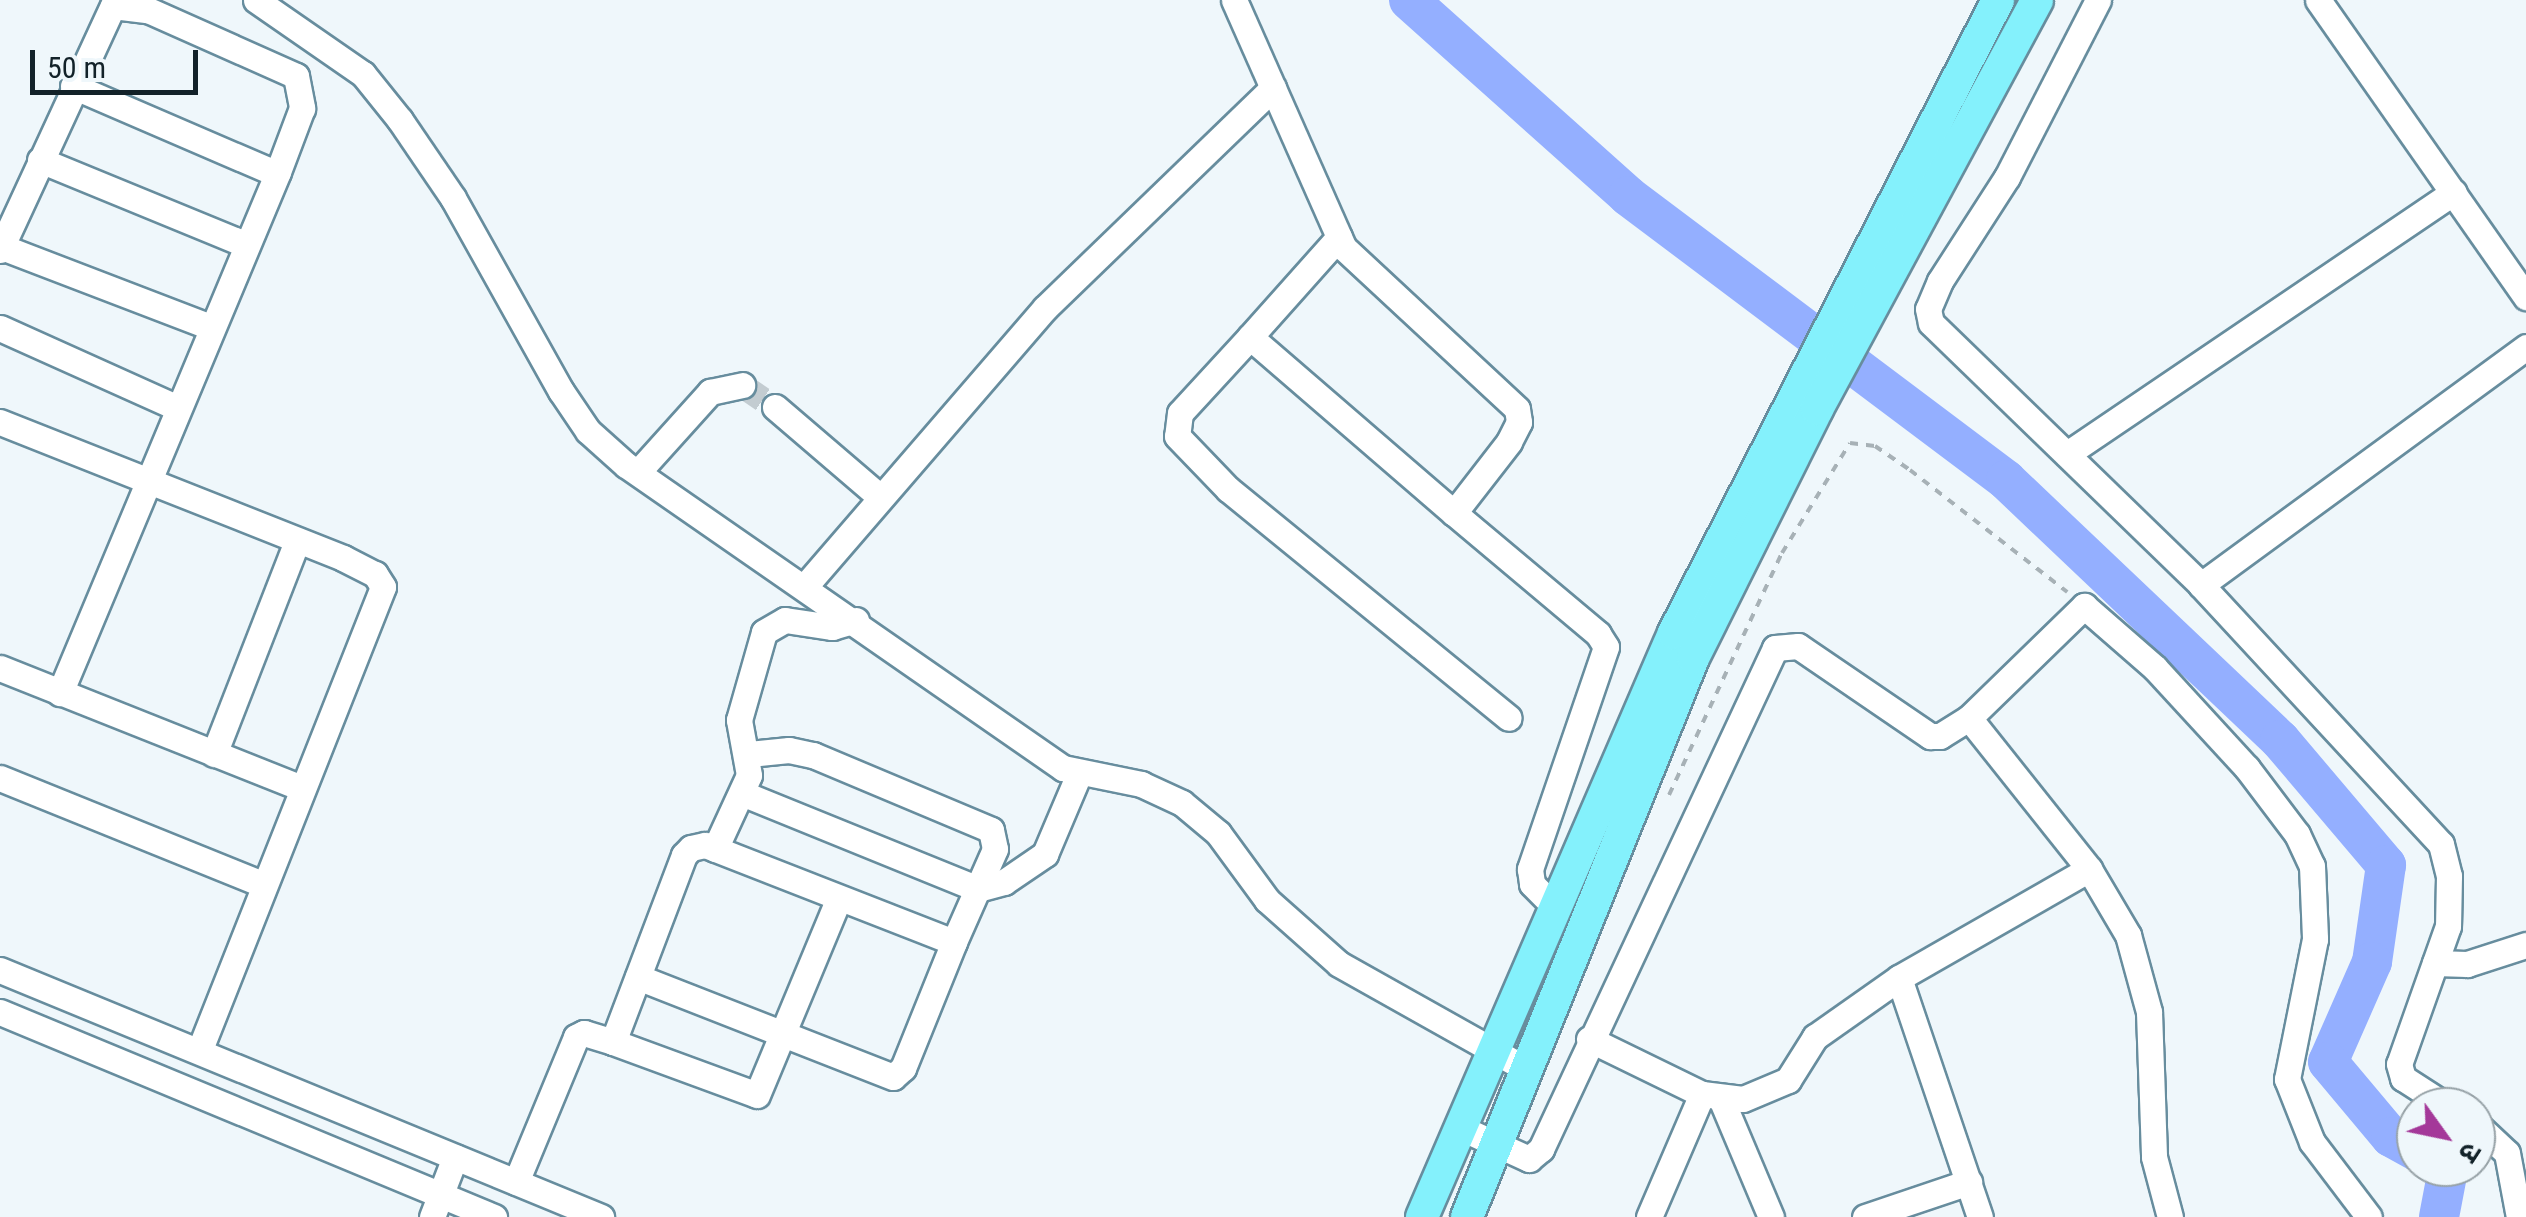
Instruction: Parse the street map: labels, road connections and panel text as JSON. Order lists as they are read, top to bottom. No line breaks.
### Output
{"scale_bar":"50 m","north":"bottom right"}
